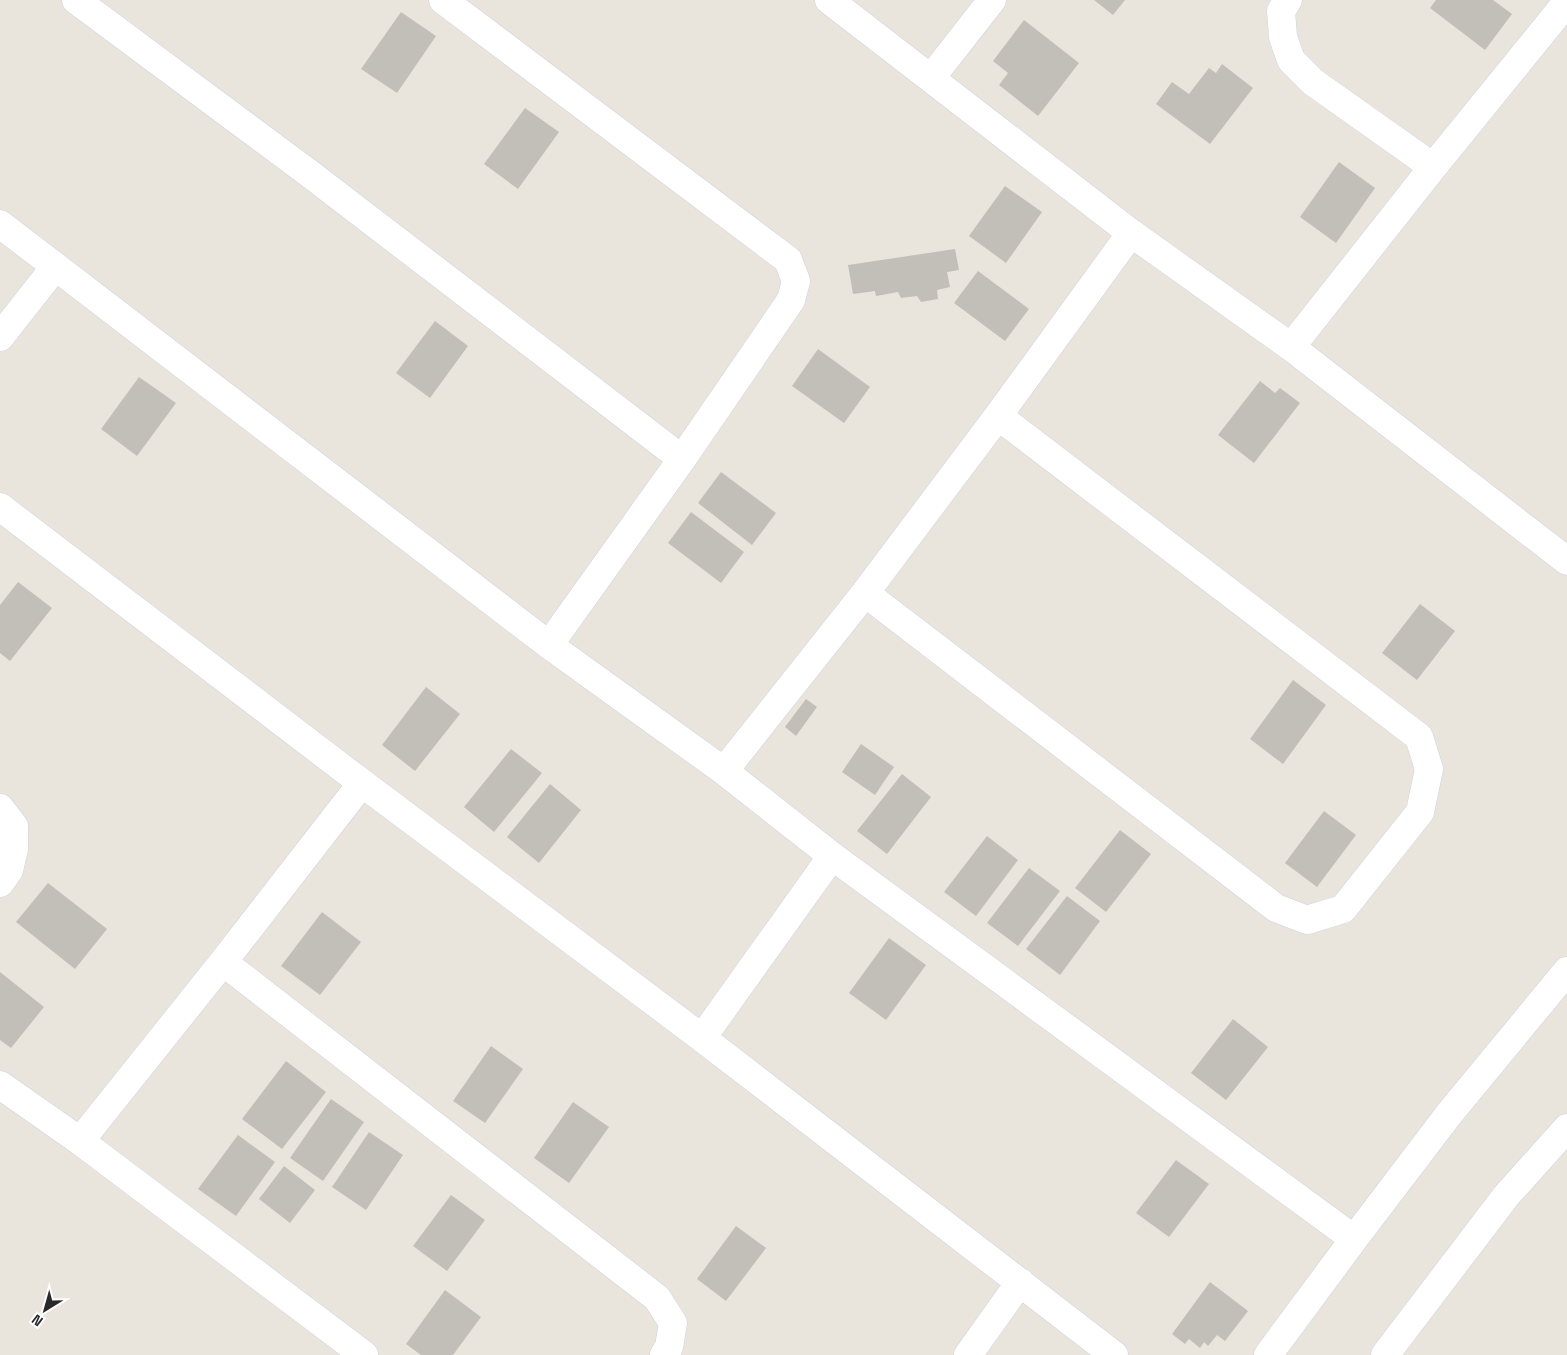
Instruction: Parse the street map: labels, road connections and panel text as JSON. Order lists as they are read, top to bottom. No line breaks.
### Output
{"north":"bottom left"}
